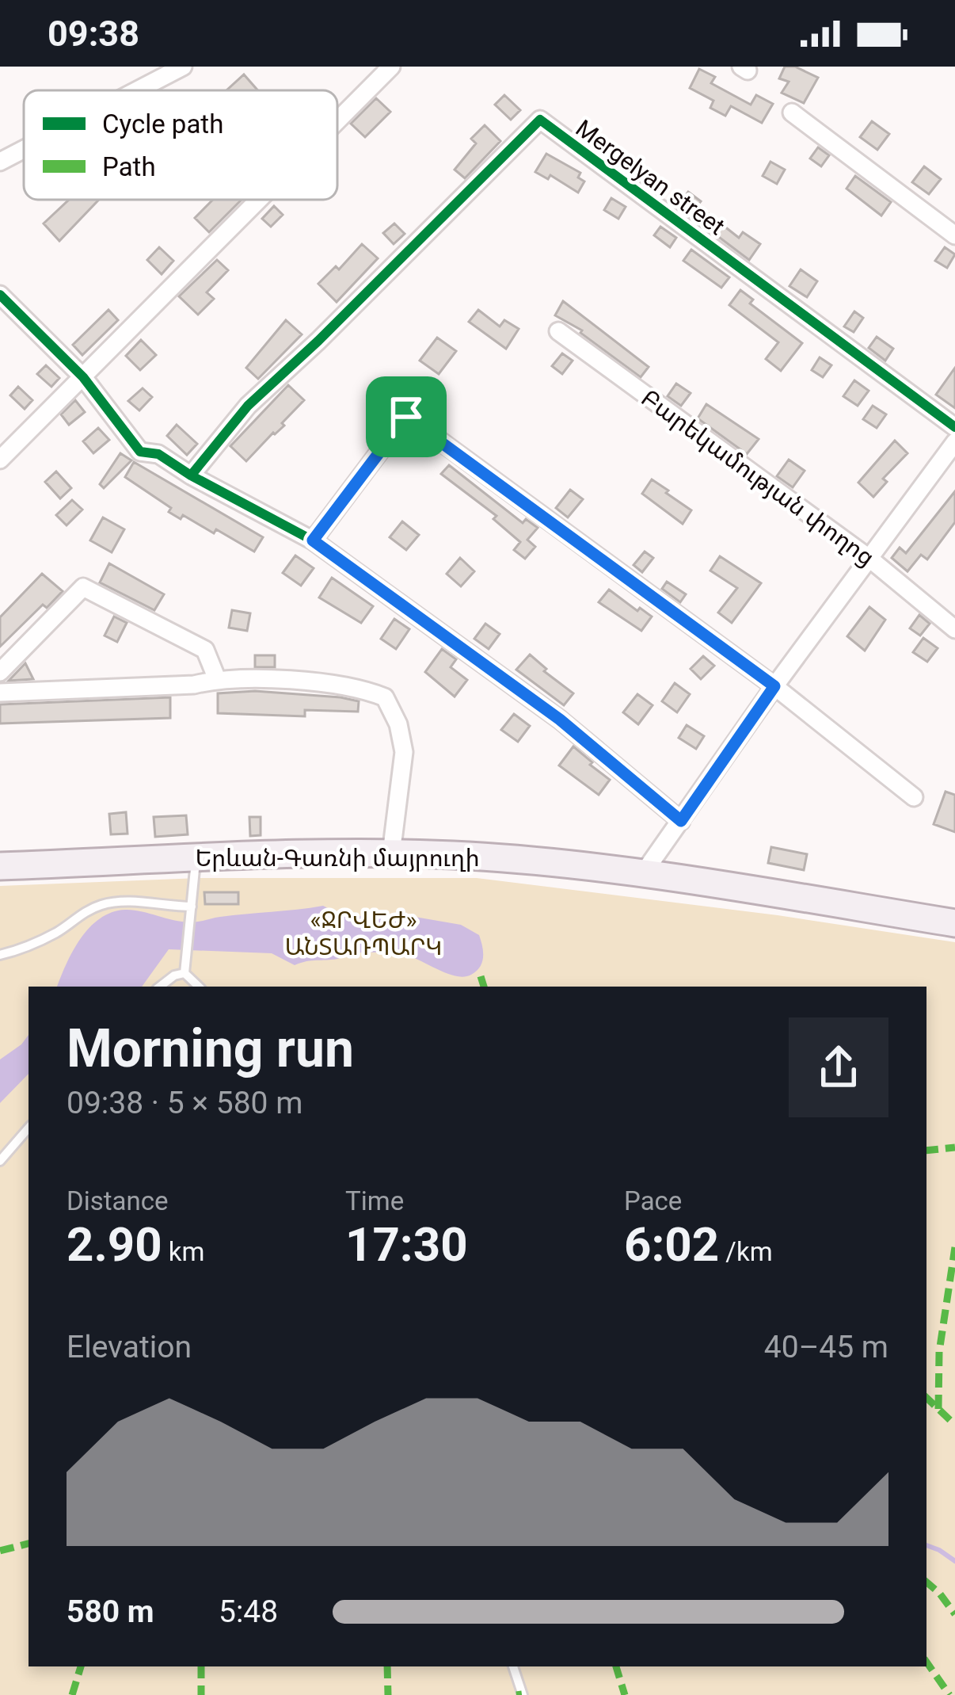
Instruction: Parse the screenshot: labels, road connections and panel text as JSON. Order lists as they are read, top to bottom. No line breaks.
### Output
{"streets":{"main road":["Երևան-Գառնի մայրուղի"],"street":["Mergelyan street","Բարեկամության փողոց"]},"parks":["«ՋՐՎԵԺ» ԱՆՏԱՌՊԱՐԿ"],"legend":["Cycle path","Path"],"page":{"status":"09:38","heading":["Morning run","09:38 · 5 × 580 m"],"stats":[["Distance","2.90 km"],["Time","17:30"],["Pace","6:02 /km"]],"chart":["Elevation","40–45 m"],"list":[{"name":"580 m","note":"5:48"}]}}
